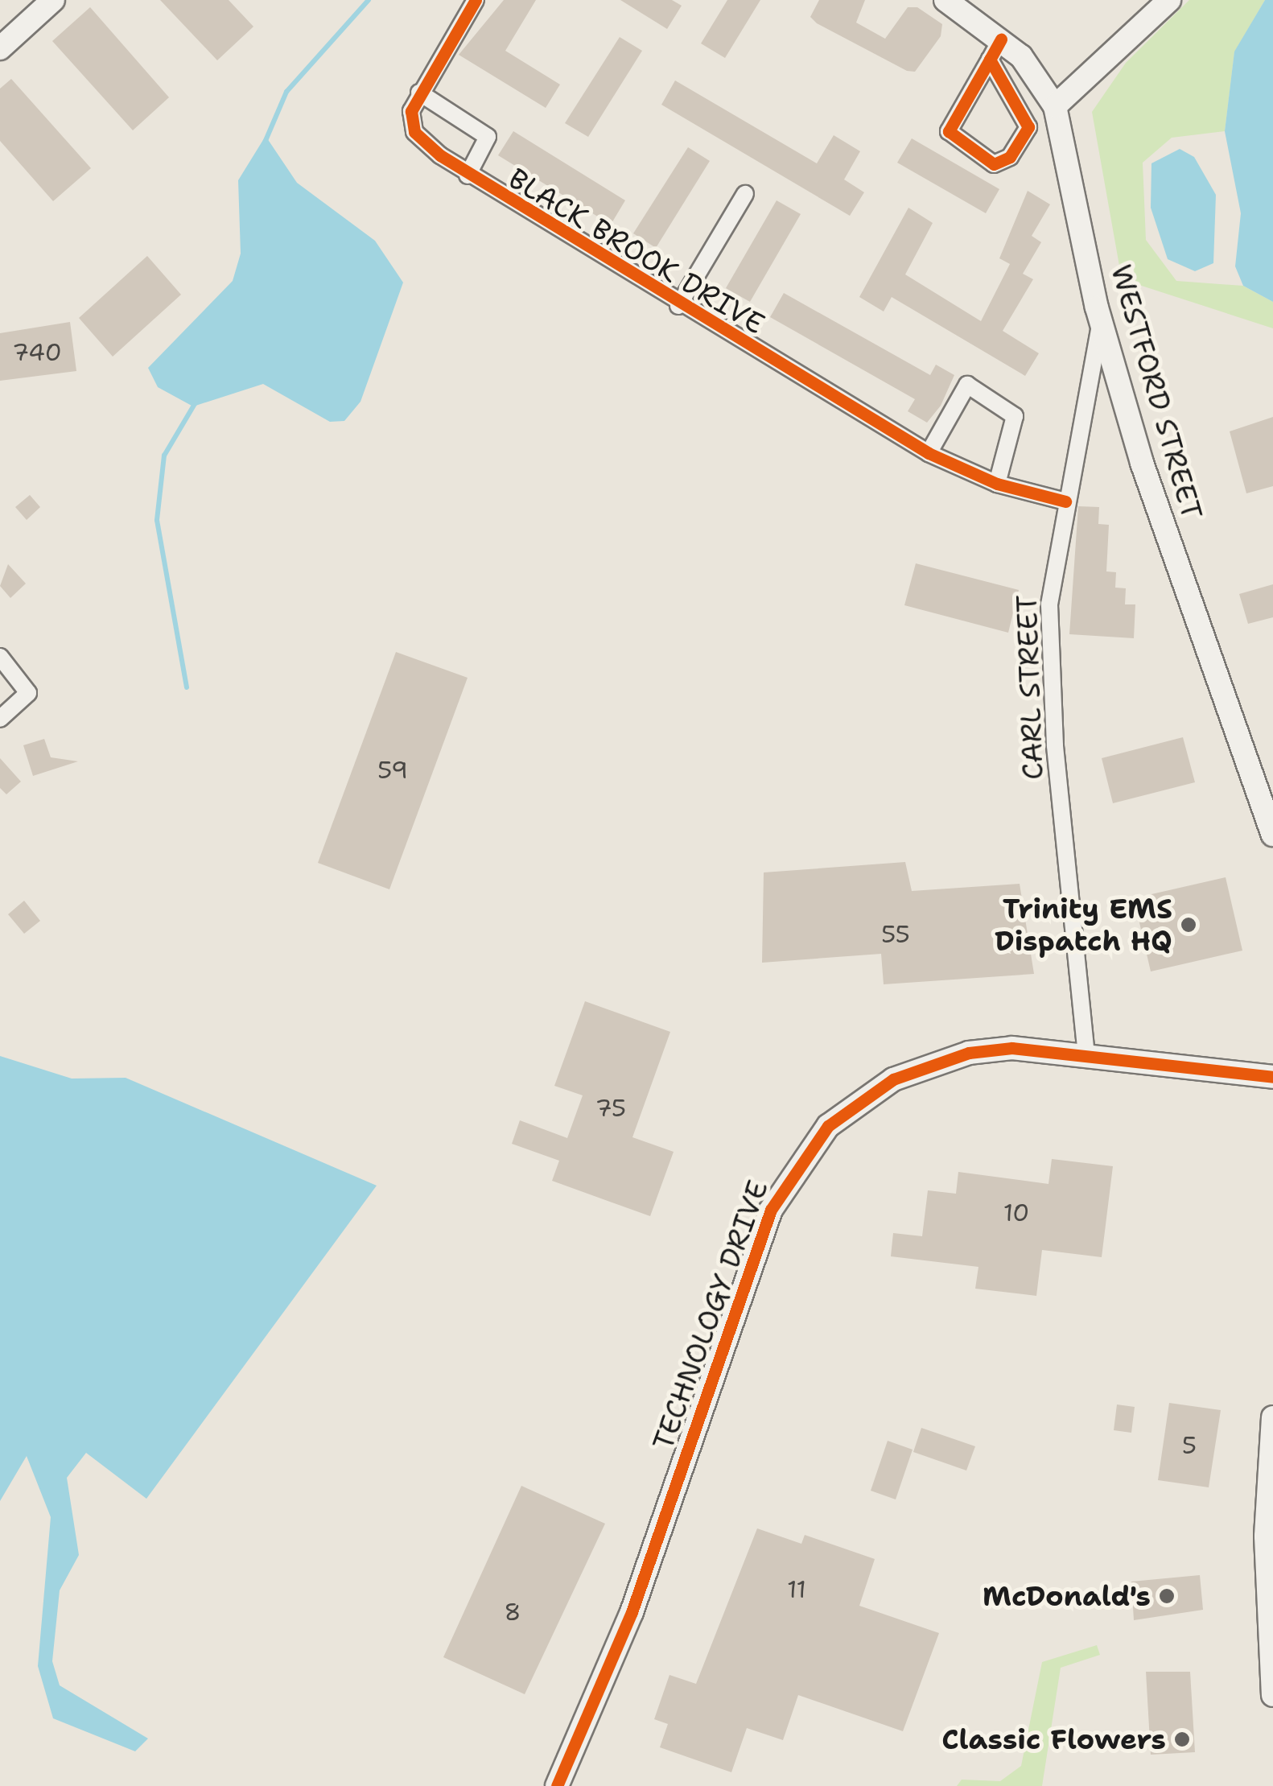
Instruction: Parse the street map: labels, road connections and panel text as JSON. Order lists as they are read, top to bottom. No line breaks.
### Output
{"streets":{"main road":["WESTFORD STREET","TECHNOLOGY DRIVE"],"street":["BLACK BROOK DRIVE","CARL STREET"]},"crossings":[["BLACK BROOK DRIVE","CARL STREET"],["WESTFORD STREET","CARL STREET"],["CARL STREET","TECHNOLOGY DRIVE"]],"places":["Trinity EMS Dispatch HQ","McDonald's","Classic Flowers"],"house_numbers":["740","59","55","75","10","5","11","8"]}
